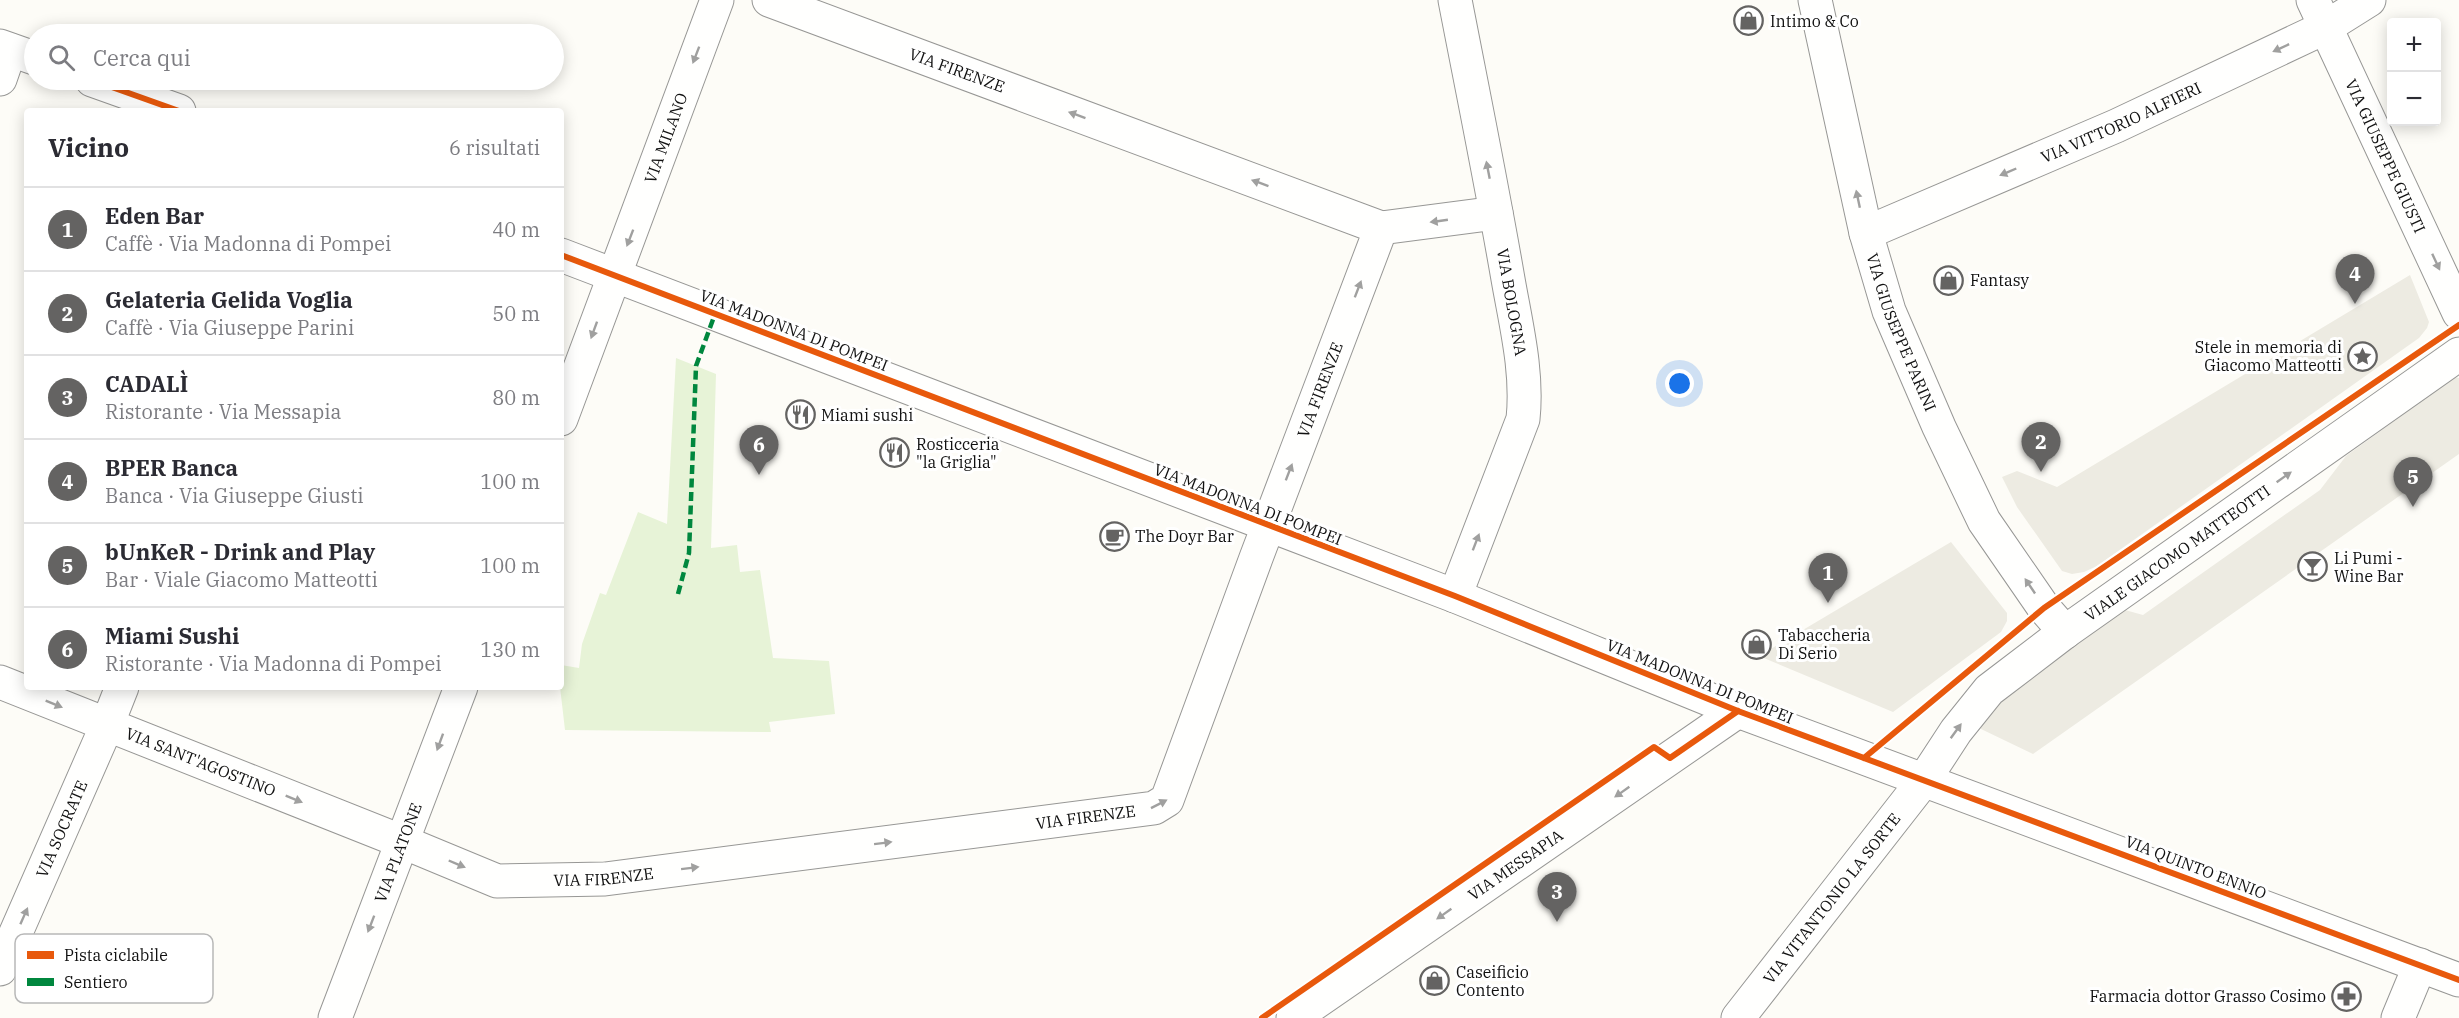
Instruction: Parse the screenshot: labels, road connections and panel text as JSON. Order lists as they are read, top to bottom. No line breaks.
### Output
{"streets":{"street":["VIA FIRENZE","VIA VITTORIO ALFIERI","VIA MILANO","VIA GIUSEPPE GIUSTI","VIA BOLOGNA","VIA MADONNA DI POMPEI","VIA GIUSEPPE PARINI","VIALE GIACOMO MATTEOTTI","VIA SANT'AGOSTINO","VIA SOCRATE","VIA PLATONE","VIA MESSAPIA","VIA QUINTO ENNIO","VIA VITANTONIO LA SORTE"]},"crossings":[["VIA FIRENZE","VIA BOLOGNA"],["VIA FIRENZE","VIA MADONNA DI POMPEI"],["VIA FIRENZE","VIA SANT'AGOSTINO"],["VIA FIRENZE","VIA PLATONE"],["VIA VITTORIO ALFIERI","VIA GIUSEPPE GIUSTI"],["VIA VITTORIO ALFIERI","VIA GIUSEPPE PARINI"],["VIA MILANO","VIA MADONNA DI POMPEI"],["VIA BOLOGNA","VIA MADONNA DI POMPEI"],["VIA MADONNA DI POMPEI","VIALE GIACOMO MATTEOTTI"],["VIA MADONNA DI POMPEI","VIA MESSAPIA"],["VIA MADONNA DI POMPEI","VIA QUINTO ENNIO"],["VIA MADONNA DI POMPEI","VIA VITANTONIO LA SORTE"],["VIA GIUSEPPE PARINI","VIALE GIACOMO MATTEOTTI"],["VIALE GIACOMO MATTEOTTI","VIA QUINTO ENNIO"],["VIALE GIACOMO MATTEOTTI","VIA VITANTONIO LA SORTE"],["VIA SANT'AGOSTINO","VIA SOCRATE"],["VIA SANT'AGOSTINO","VIA PLATONE"],["VIA QUINTO ENNIO","VIA VITANTONIO LA SORTE"]],"one_way":["VIA VITTORIO ALFIERI","VIA MILANO","VIA GIUSEPPE GIUSTI","VIA BOLOGNA","VIA GIUSEPPE PARINI","VIALE GIACOMO MATTEOTTI","VIA SANT'AGOSTINO","VIA SOCRATE","VIA PLATONE","VIA MESSAPIA"],"places":{"shop":["Intimo & Co","Fantasy","Tabaccheria Di Serio","Caseificio Contento"],"place":["Stele in memoria di Giacomo Matteotti"],"restaurant":["Miami sushi","Rosticceria \"la Griglia\""],"cafe":["The Doyr Bar"],"bar":["Li Pumi - Wine Bar"],"pharmacy":["Farmacia dottor Grasso Cosimo"]},"legend":["Pista ciclabile","Sentiero"],"page":{"map_buttons":["+","−"],"search":"Cerca qui","heading":["Vicino","6 risultati"],"list":[{"mark":"1","name":"Eden Bar","note":"Caffè · Via Madonna di Pompei","value":"40 m"},{"mark":"2","name":"Gelateria Gelida Voglia","note":"Caffè · Via Giuseppe Parini","value":"50 m"},{"mark":"3","name":"CADALÌ","note":"Ristorante · Via Messapia","value":"80 m"},{"mark":"4","name":"BPER Banca","note":"Banca · Via Giuseppe Giusti","value":"100 m"},{"mark":"5","name":"bUnKeR - Drink and Play","note":"Bar · Viale Giacomo Matteotti","value":"100 m"},{"mark":"6","name":"Miami Sushi","note":"Ristorante · Via Madonna di Pompei","value":"130 m"}],"pins":["4","2","6","5","1","3"]}}
